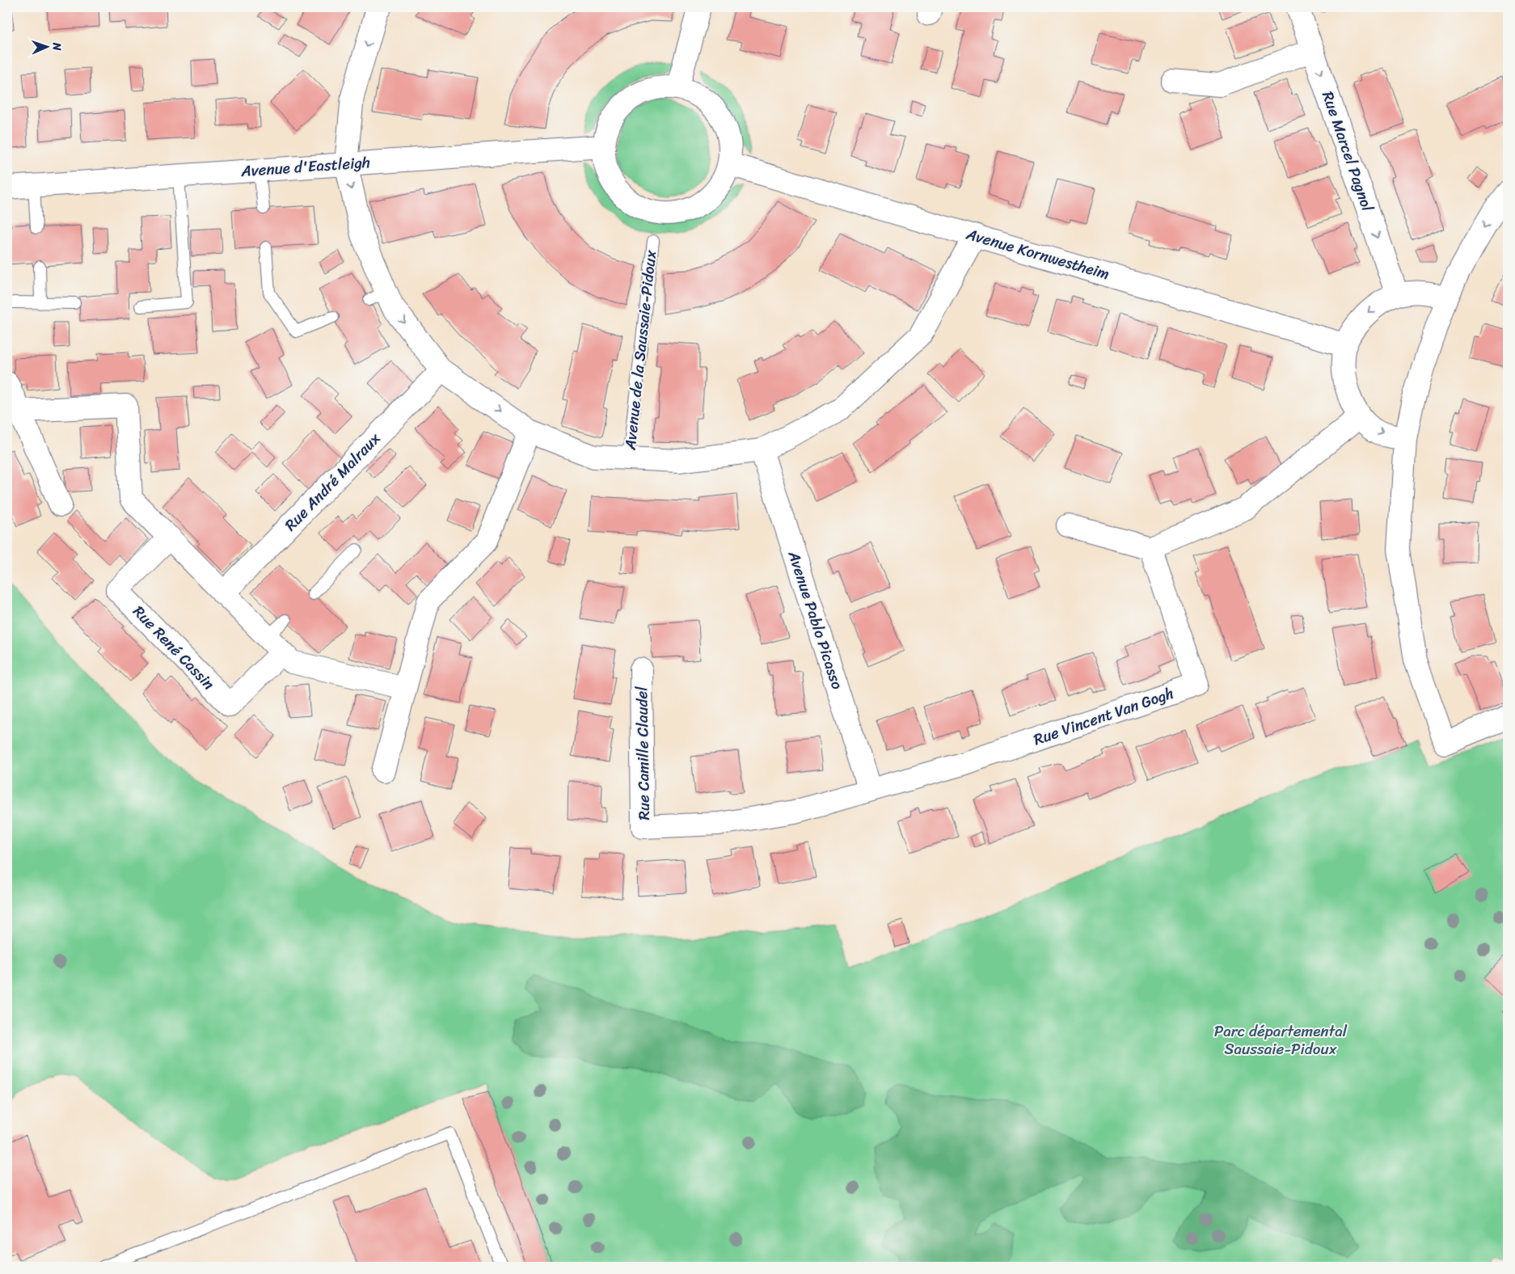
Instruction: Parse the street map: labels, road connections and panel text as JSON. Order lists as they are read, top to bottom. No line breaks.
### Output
{"streets":{"street":["Rue Marcel Pagnol","Avenue d'Eastleigh","Avenue Kornwestheim","Rue André Malraux","Avenue Pablo Picasso","Rue René Cassin","Rue Vincent Van Gogh","Rue Camille Claudel"],"lane":["Avenue de la Saussaie-Pidoux"]},"crossings":[["Avenue d'Eastleigh","Avenue Kornwestheim"],["Avenue Pablo Picasso","Rue Vincent Van Gogh"],["Avenue Pablo Picasso","Rue Camille Claudel"],["Rue Vincent Van Gogh","Rue Camille Claudel"]],"one_way":["Rue Marcel Pagnol"],"parks":["Parc départemental Saussaie-Pidoux"],"north":"right"}
